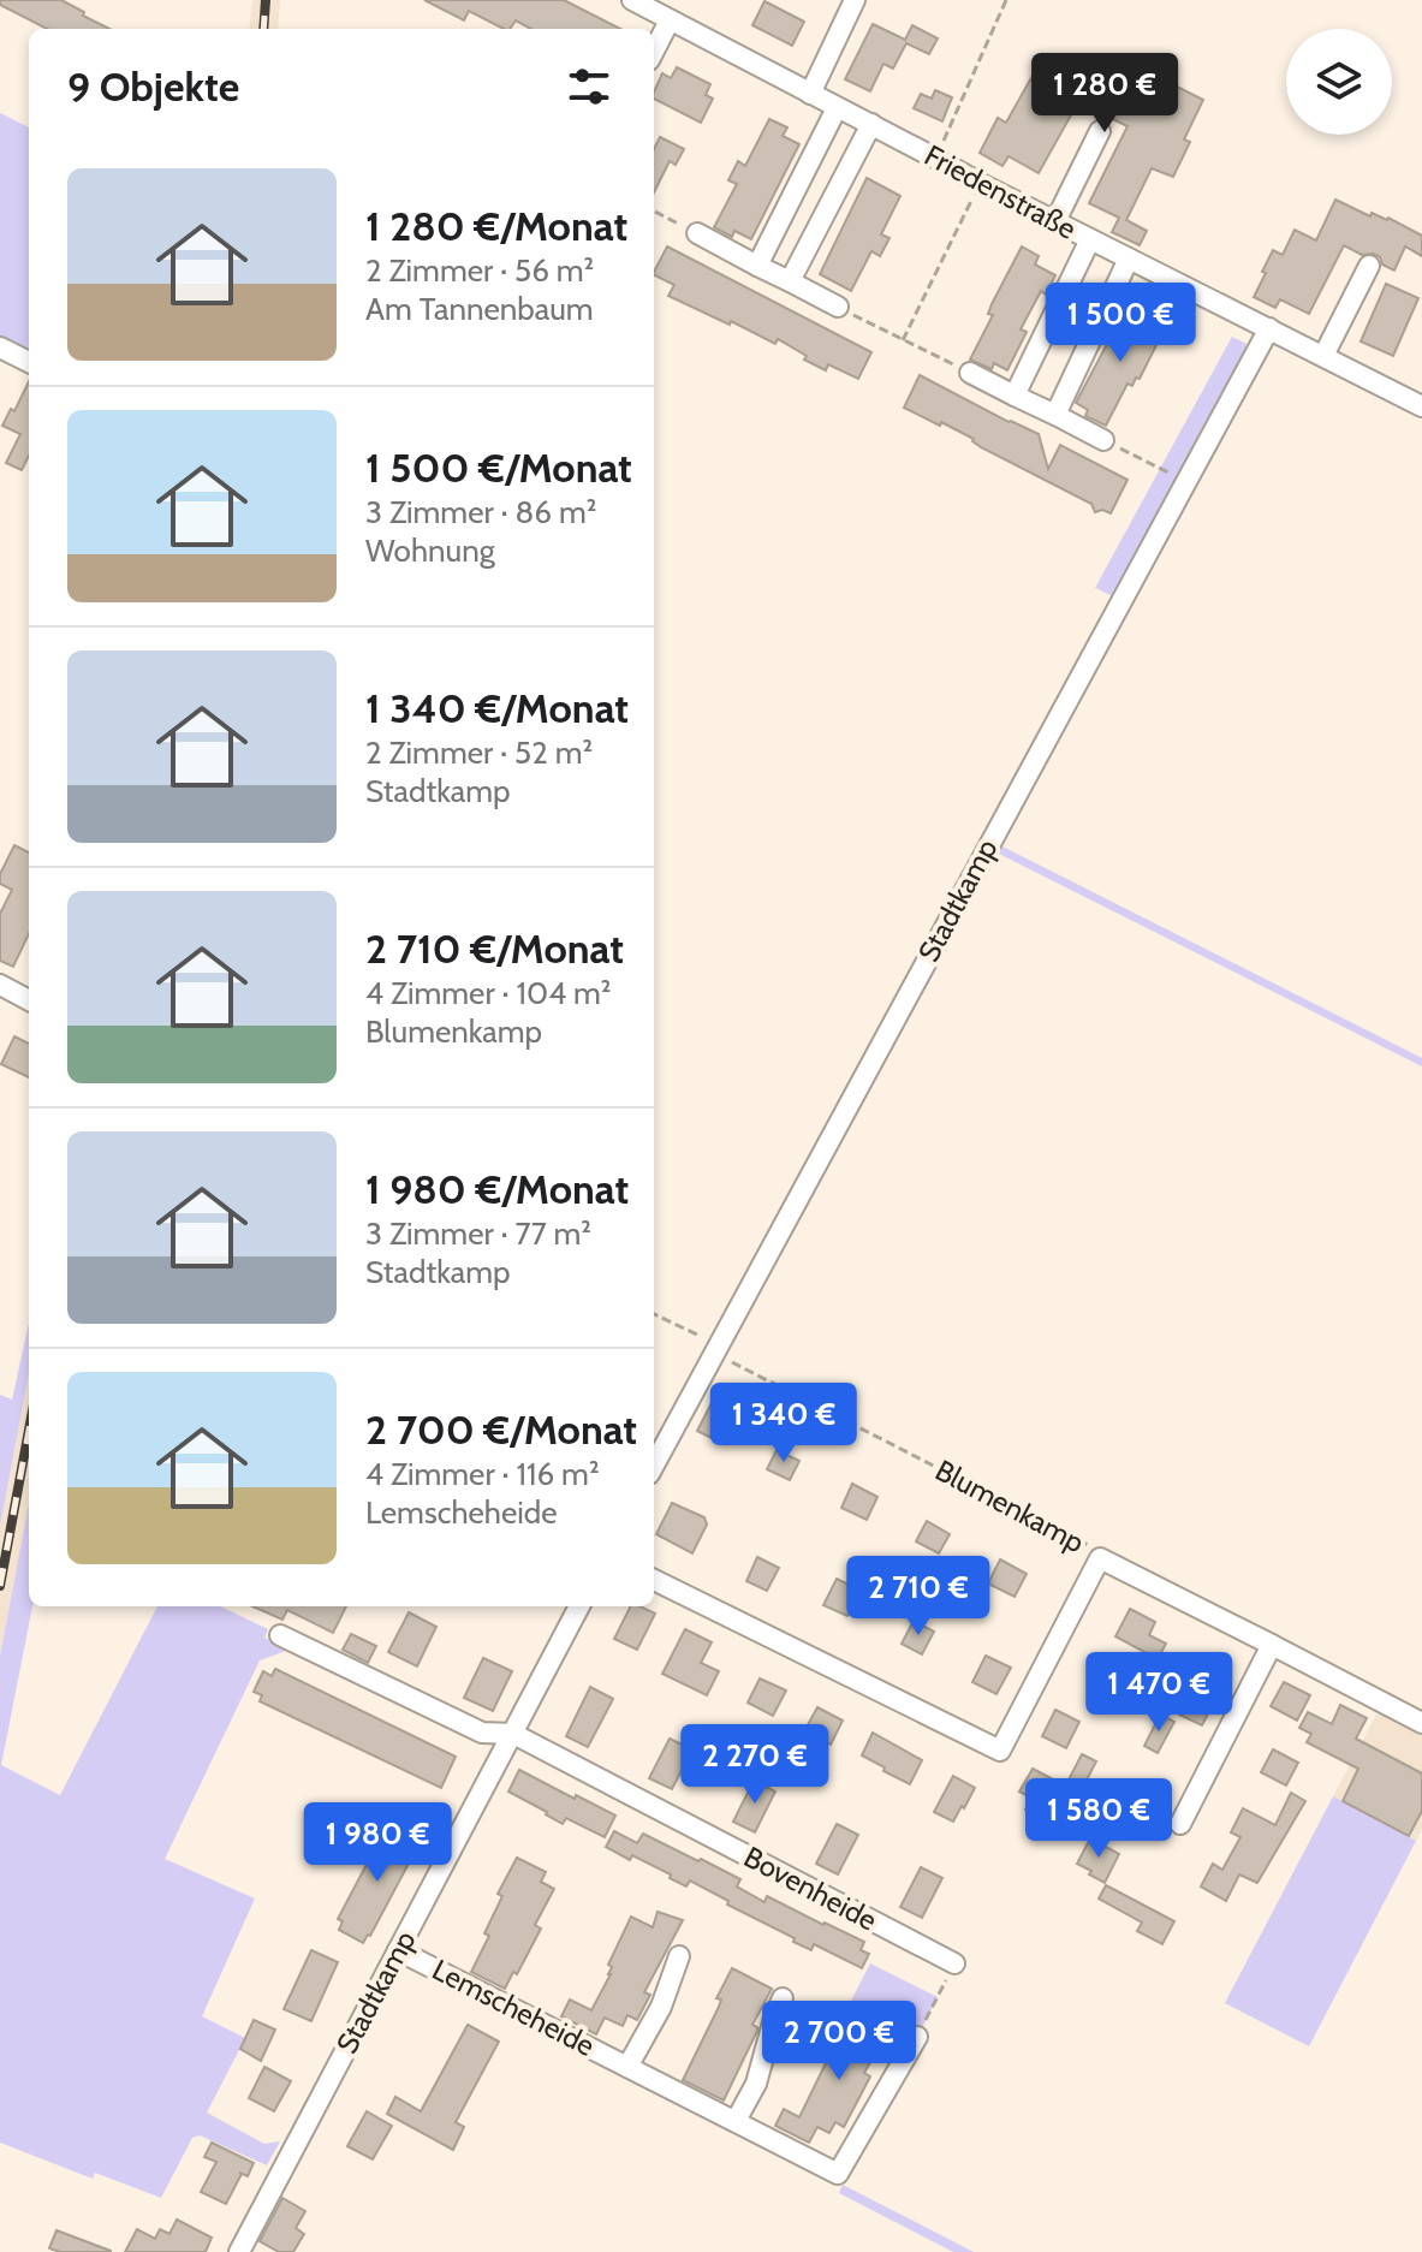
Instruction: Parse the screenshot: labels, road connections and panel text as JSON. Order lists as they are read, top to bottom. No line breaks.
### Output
{"streets":{"street":["Friedenstraße","Stadtkamp","Blumenkamp","Bovenheide","Lemscheheide"]},"crossings":[["Friedenstraße","Stadtkamp"],["Stadtkamp","Blumenkamp"],["Stadtkamp","Bovenheide"],["Stadtkamp","Lemscheheide"]],"page":{"heading":"9 Objekte","price":["1 280 €","1 500 €","1 340 €","2 710 €","1 470 €","2 270 €","1 580 €","1 980 €","2 700 €"],"list":[{"name":"1 280 €/Monat","note":"2 Zimmer · 56 m² · Am Tannenbaum"},{"name":"1 500 €/Monat","note":"3 Zimmer · 86 m² · Wohnung"},{"name":"1 340 €/Monat","note":"2 Zimmer · 52 m² · Stadtkamp"},{"name":"2 710 €/Monat","note":"4 Zimmer · 104 m² · Blumenkamp"},{"name":"1 980 €/Monat","note":"3 Zimmer · 77 m² · Stadtkamp"},{"name":"2 700 €/Monat","note":"4 Zimmer · 116 m² · Lemscheheide"}]}}
